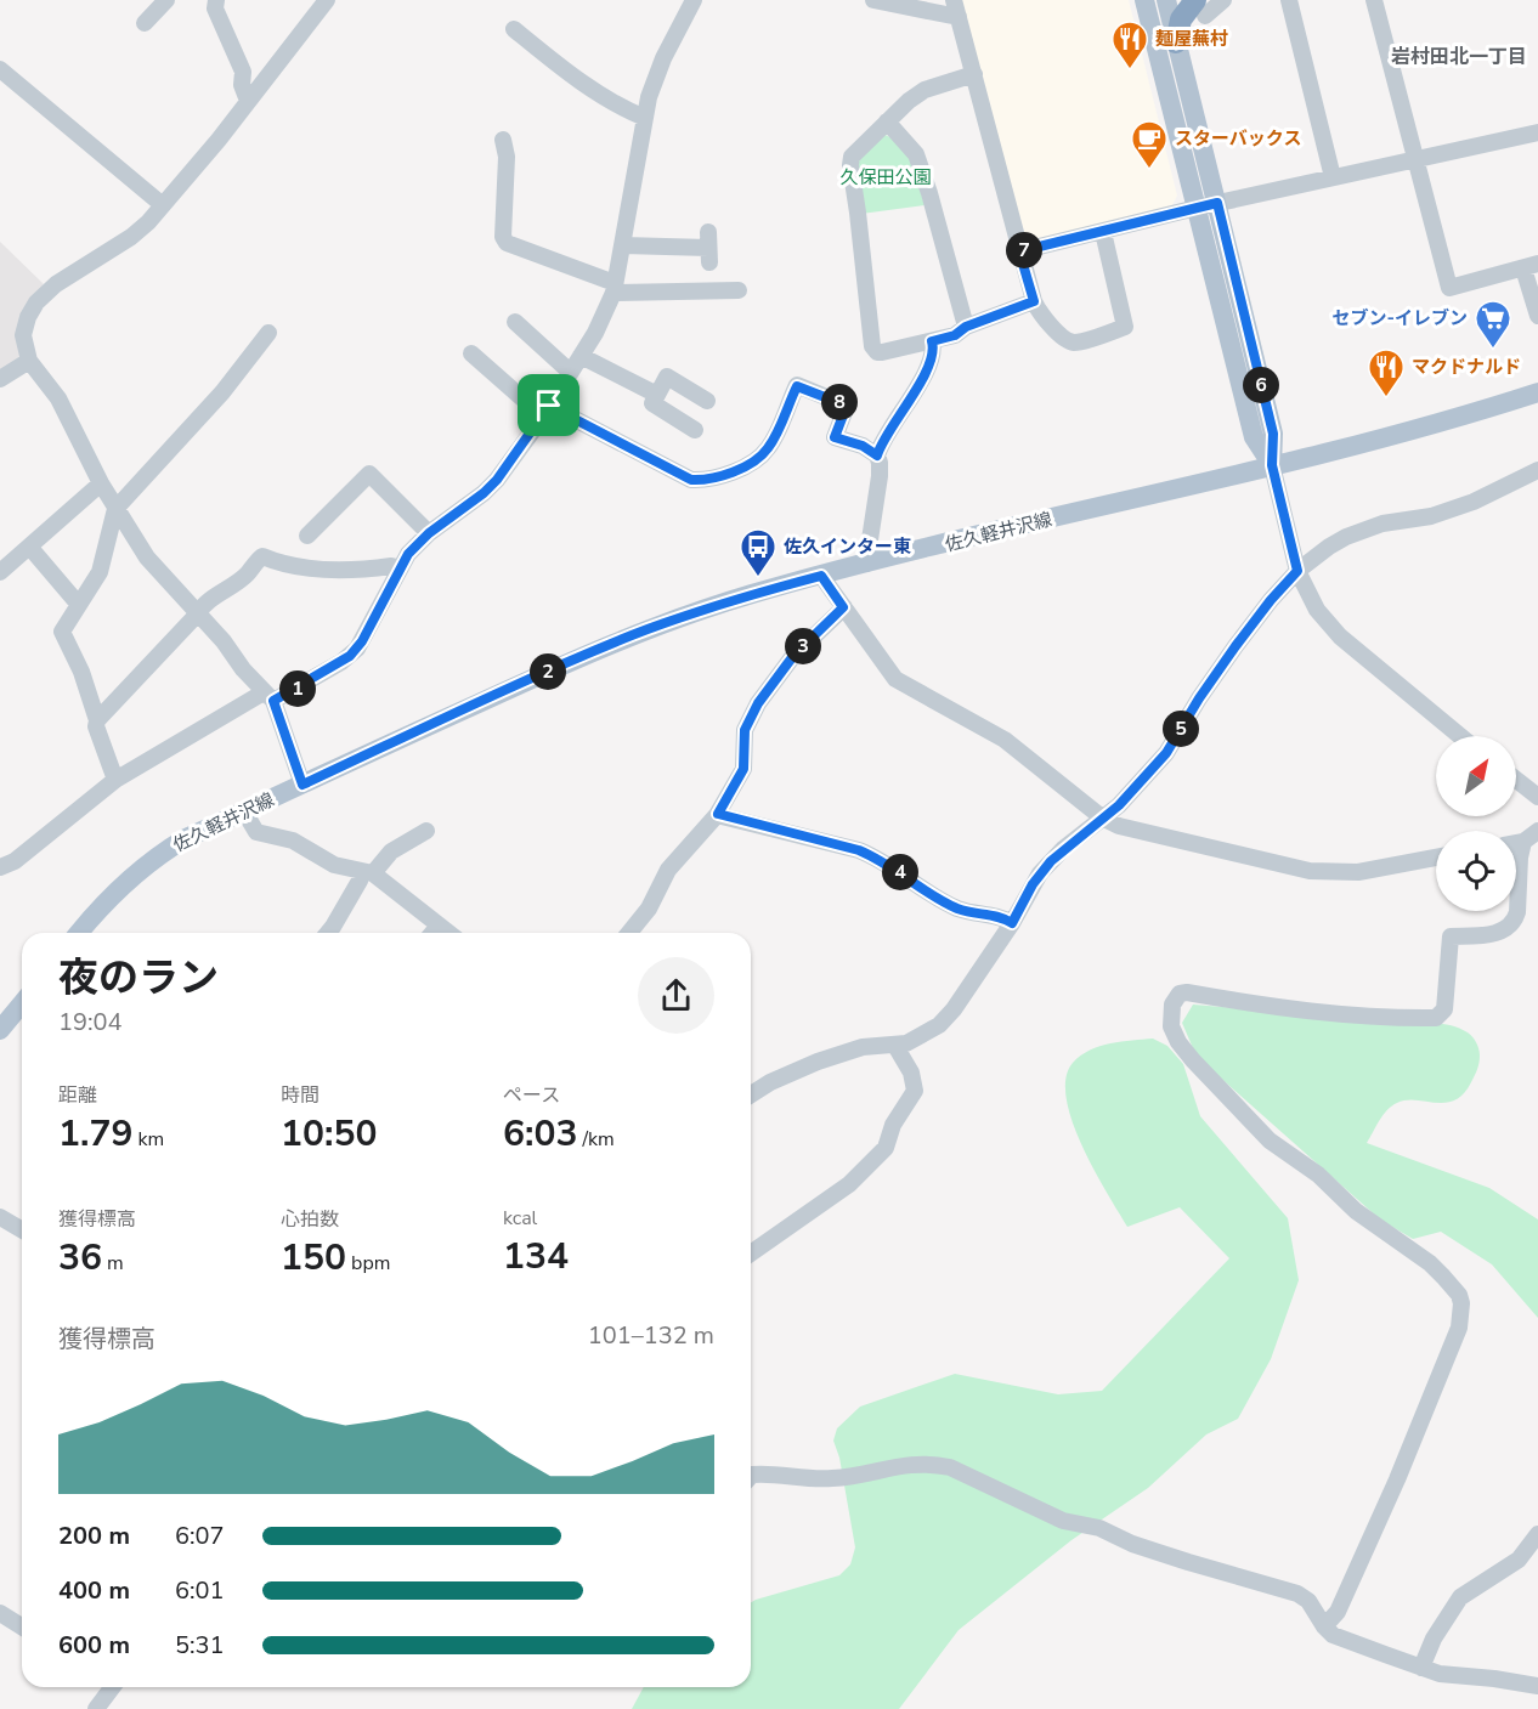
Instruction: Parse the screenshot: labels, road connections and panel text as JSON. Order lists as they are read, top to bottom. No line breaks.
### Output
{"streets":{"main road":["佐久軽井沢線"]},"districts":["岩村田北一丁目"],"parks":["久保田公園"],"places":{"restaurant":["麺屋蕪村","マクドナルド"],"cafe":["スターバックス"],"supermarket":["セブン-イレブン"],"bus stop":["佐久インター東"]},"north":"top right","page":{"pins":["7","6","8","3","2","1","5","4"],"heading":["夜のラン","19:04"],"stats":[["距離","1.79 km"],["時間","10:50"],["ペース","6:03 /km"],["獲得標高","36 m"],["心拍数","150 bpm"],["kcal","134"]],"chart":["獲得標高","101–132 m"],"list":[{"name":"200 m","note":"6:07"},{"name":"400 m","note":"6:01"},{"name":"600 m","note":"5:31"}]}}
